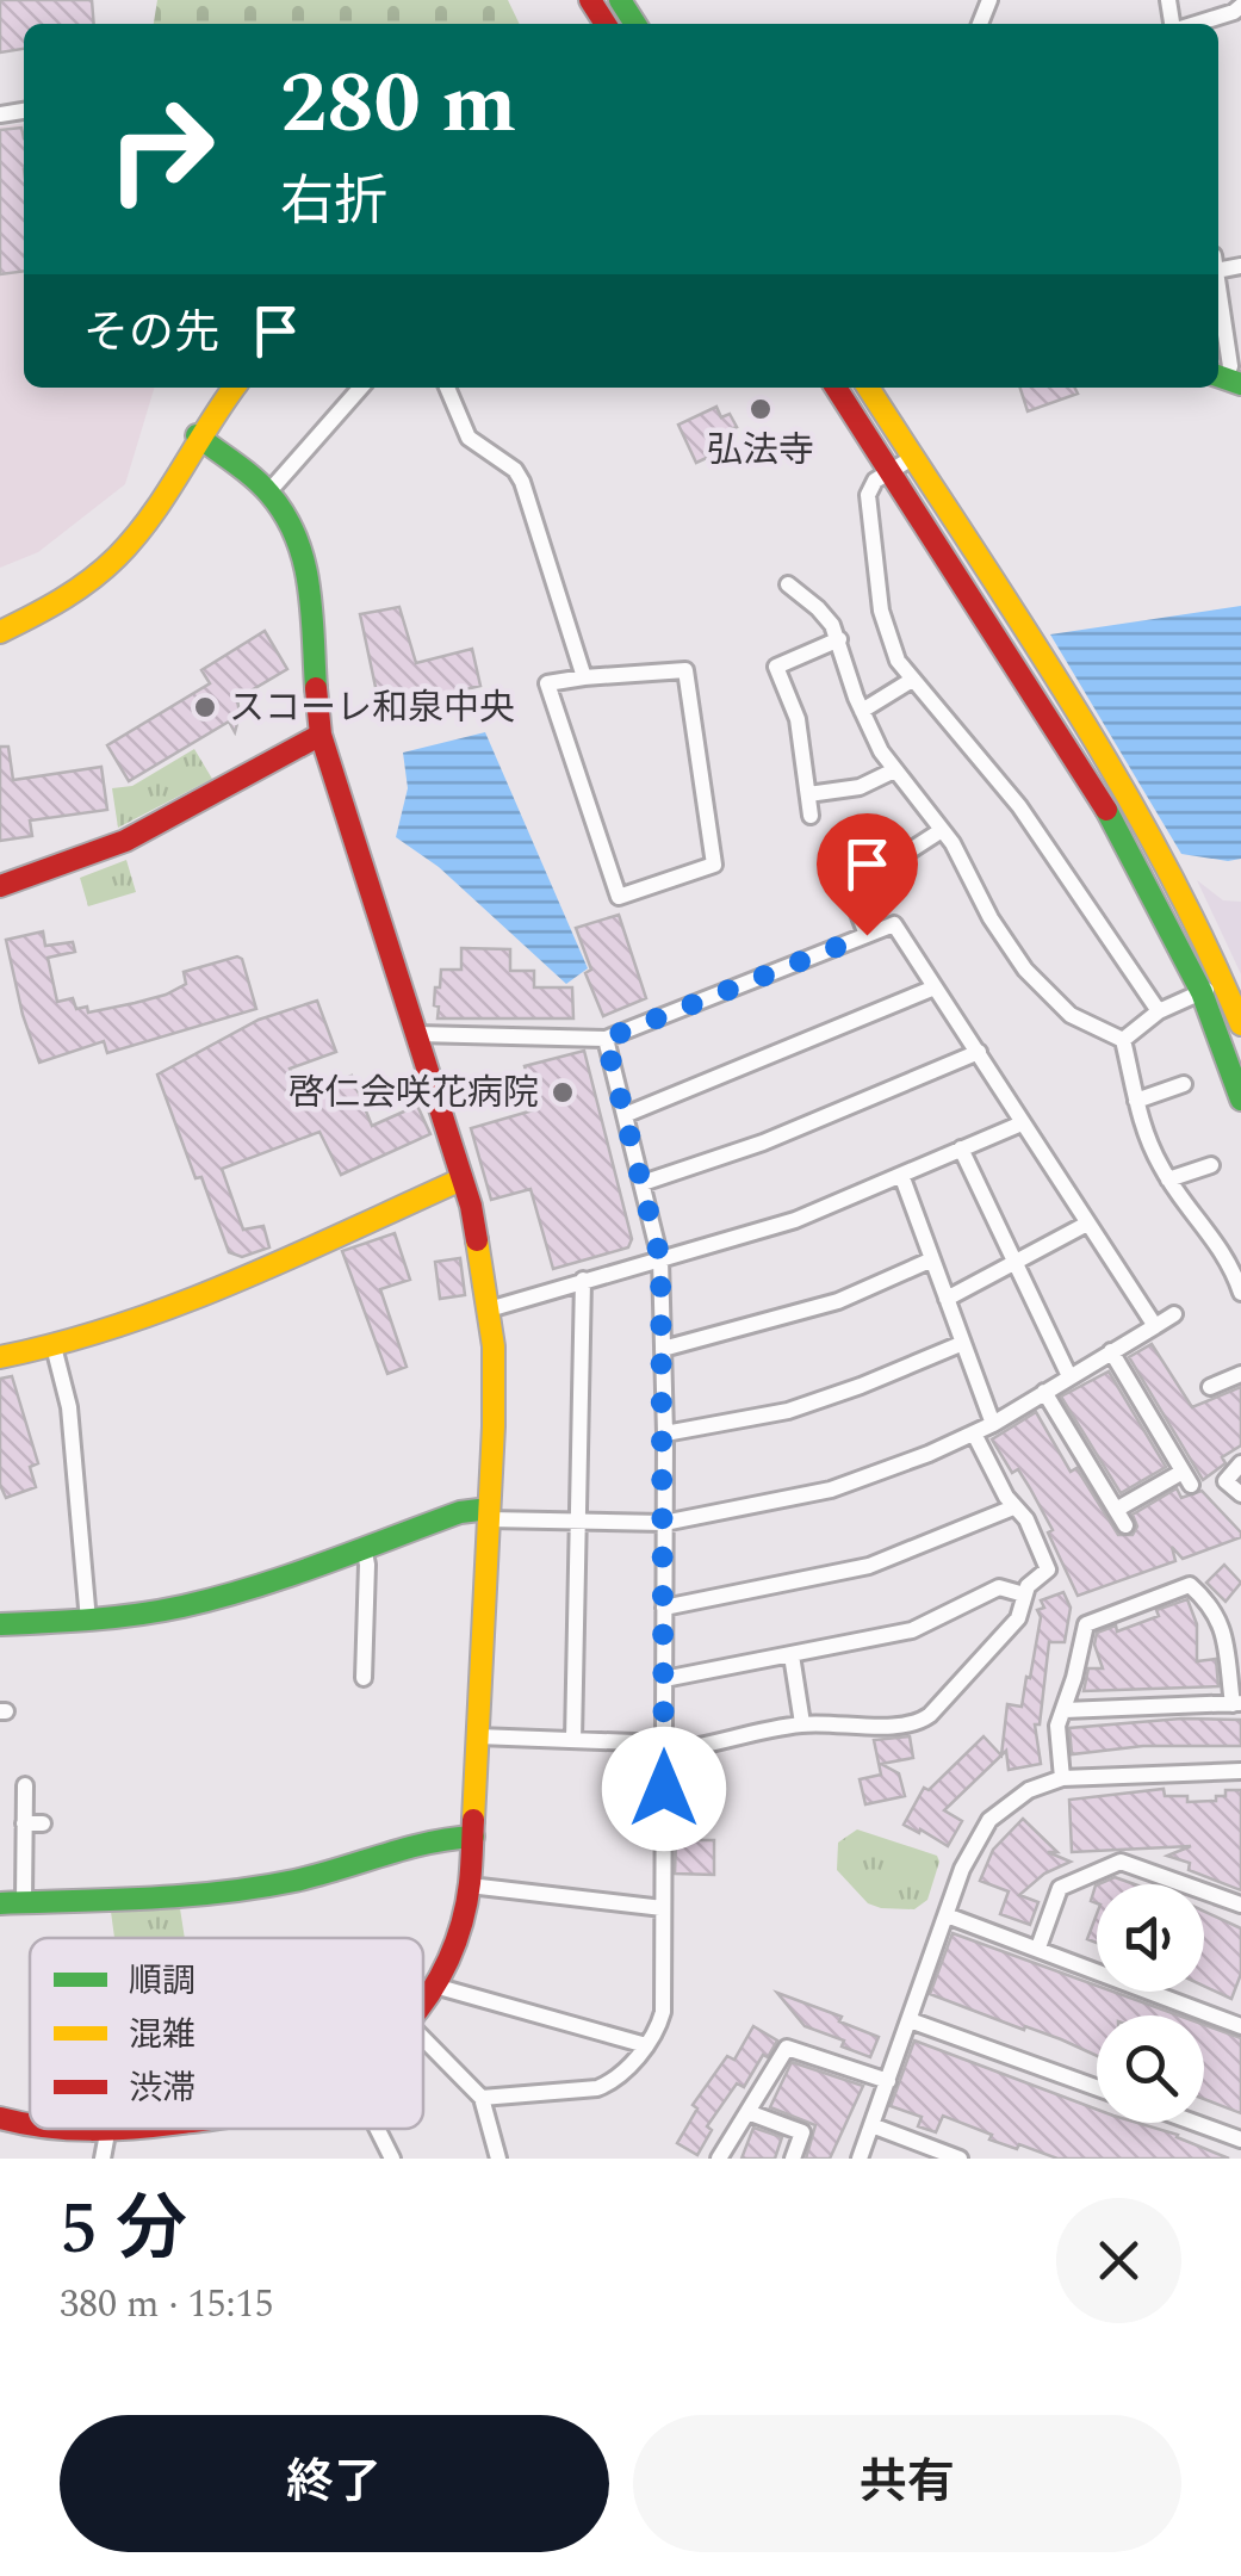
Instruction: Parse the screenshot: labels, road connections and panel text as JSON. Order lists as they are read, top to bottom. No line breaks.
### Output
{"places":["弘法寺","スコーレ和泉中央","啓仁会咲花病院"],"legend":["順調","混雑","渋滞"],"page":{"turn":["280 m","右折"],"then":"その先","heading":["5 分","380 m · 15:15"],"buttons":["終了","共有"]}}
